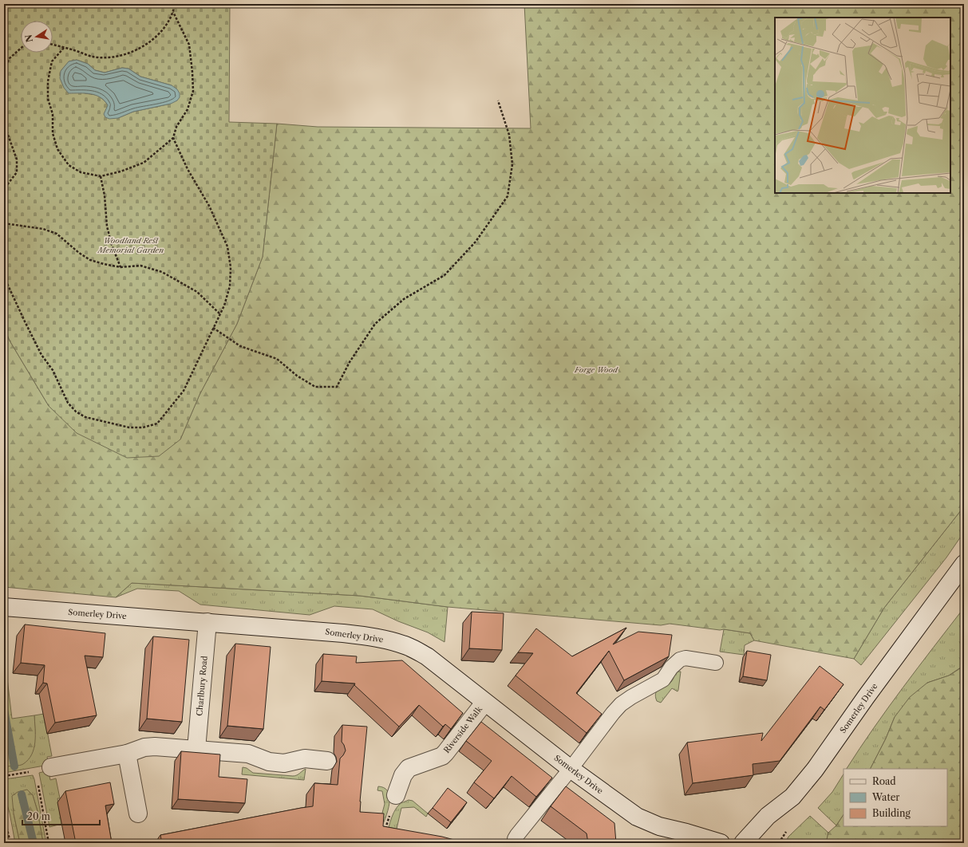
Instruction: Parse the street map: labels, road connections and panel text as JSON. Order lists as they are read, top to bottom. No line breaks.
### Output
{"streets":{"street":["Somerley Drive","Charlbury Road","Riverside Walk"]},"crossings":[["Somerley Drive","Charlbury Road"],["Somerley Drive","Riverside Walk"]],"parks":["Woodland Rest Memorial Garden","Forge Wood"],"legend":["Road","Water","Building"],"scale_bar":"20 m","north":"left"}
